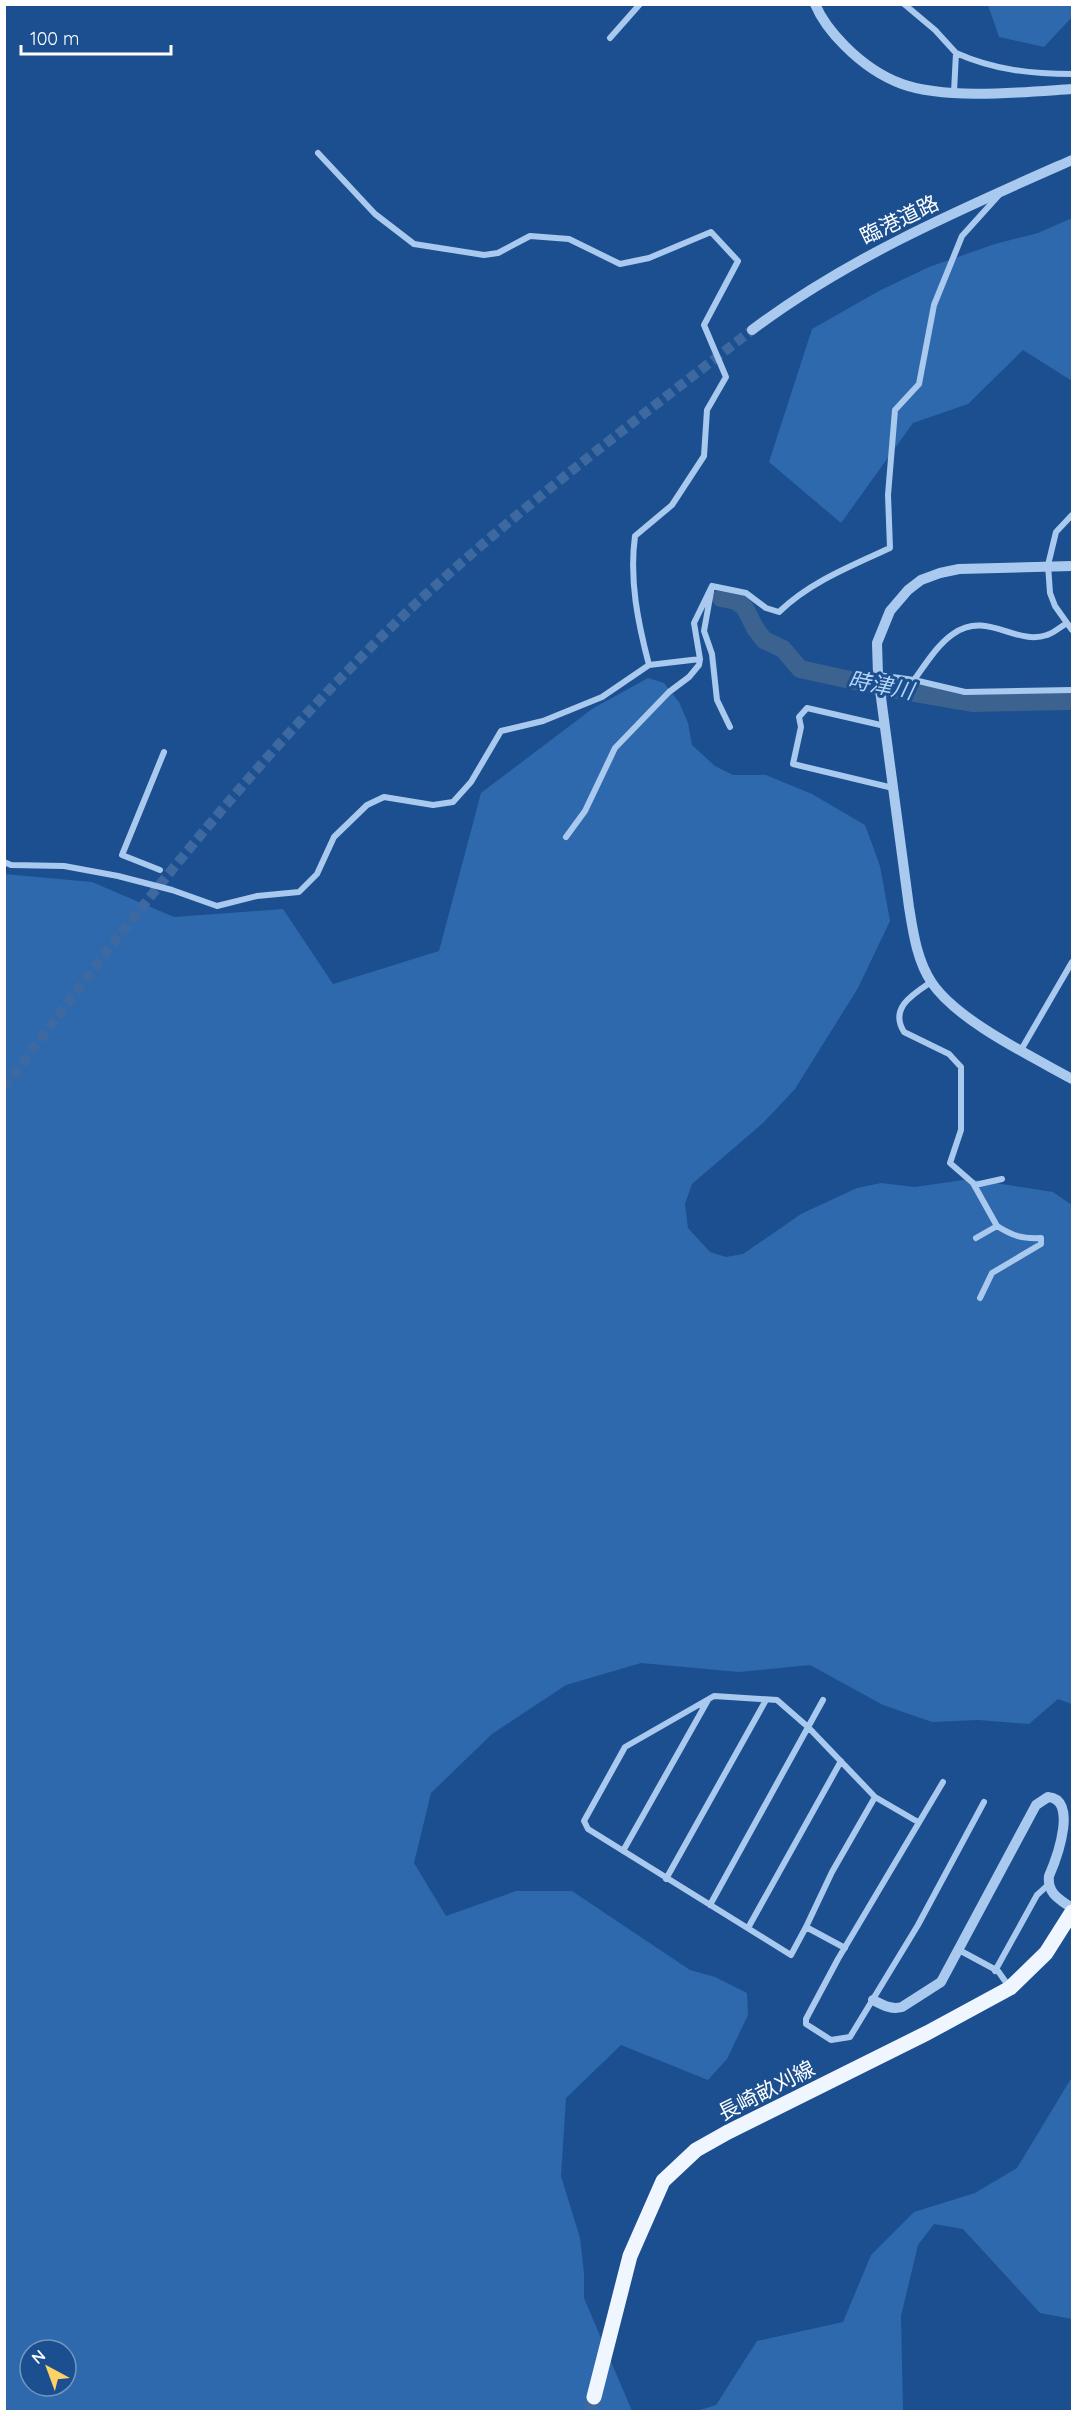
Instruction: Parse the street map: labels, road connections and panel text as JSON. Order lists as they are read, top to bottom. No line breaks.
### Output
{"streets":{"main road":["長崎畝刈線"],"street":["臨港道路"]},"water":["時津川"],"scale_bar":"100 m","north":"top left"}
